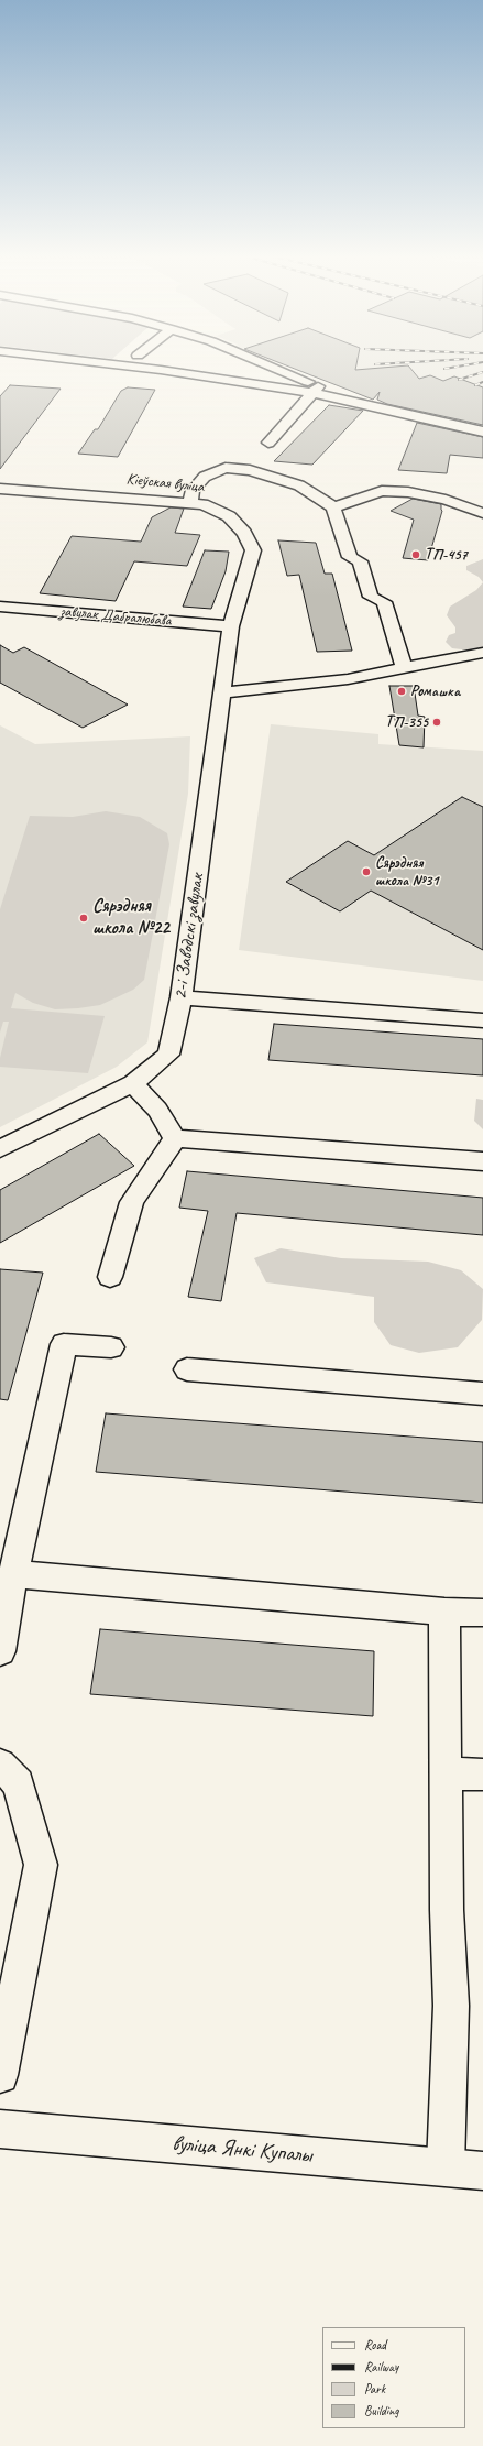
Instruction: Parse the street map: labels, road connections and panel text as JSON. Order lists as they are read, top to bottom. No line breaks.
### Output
{"streets":{"street":["Кіеўская вуліца","завулак Дабралюбава","2-і Заводскі завулак","вуліца Янкі Купалы"]},"crossings":[["Кіеўская вуліца","завулак Дабралюбава"],["Кіеўская вуліца","2-і Заводскі завулак"],["завулак Дабралюбава","2-і Заводскі завулак"]],"places":["ТП-457","Ромашка","ТП-355","Сярэдняя школа №31","Сярэдняя школа №22"],"legend":["Road","Railway","Park","Building"]}
